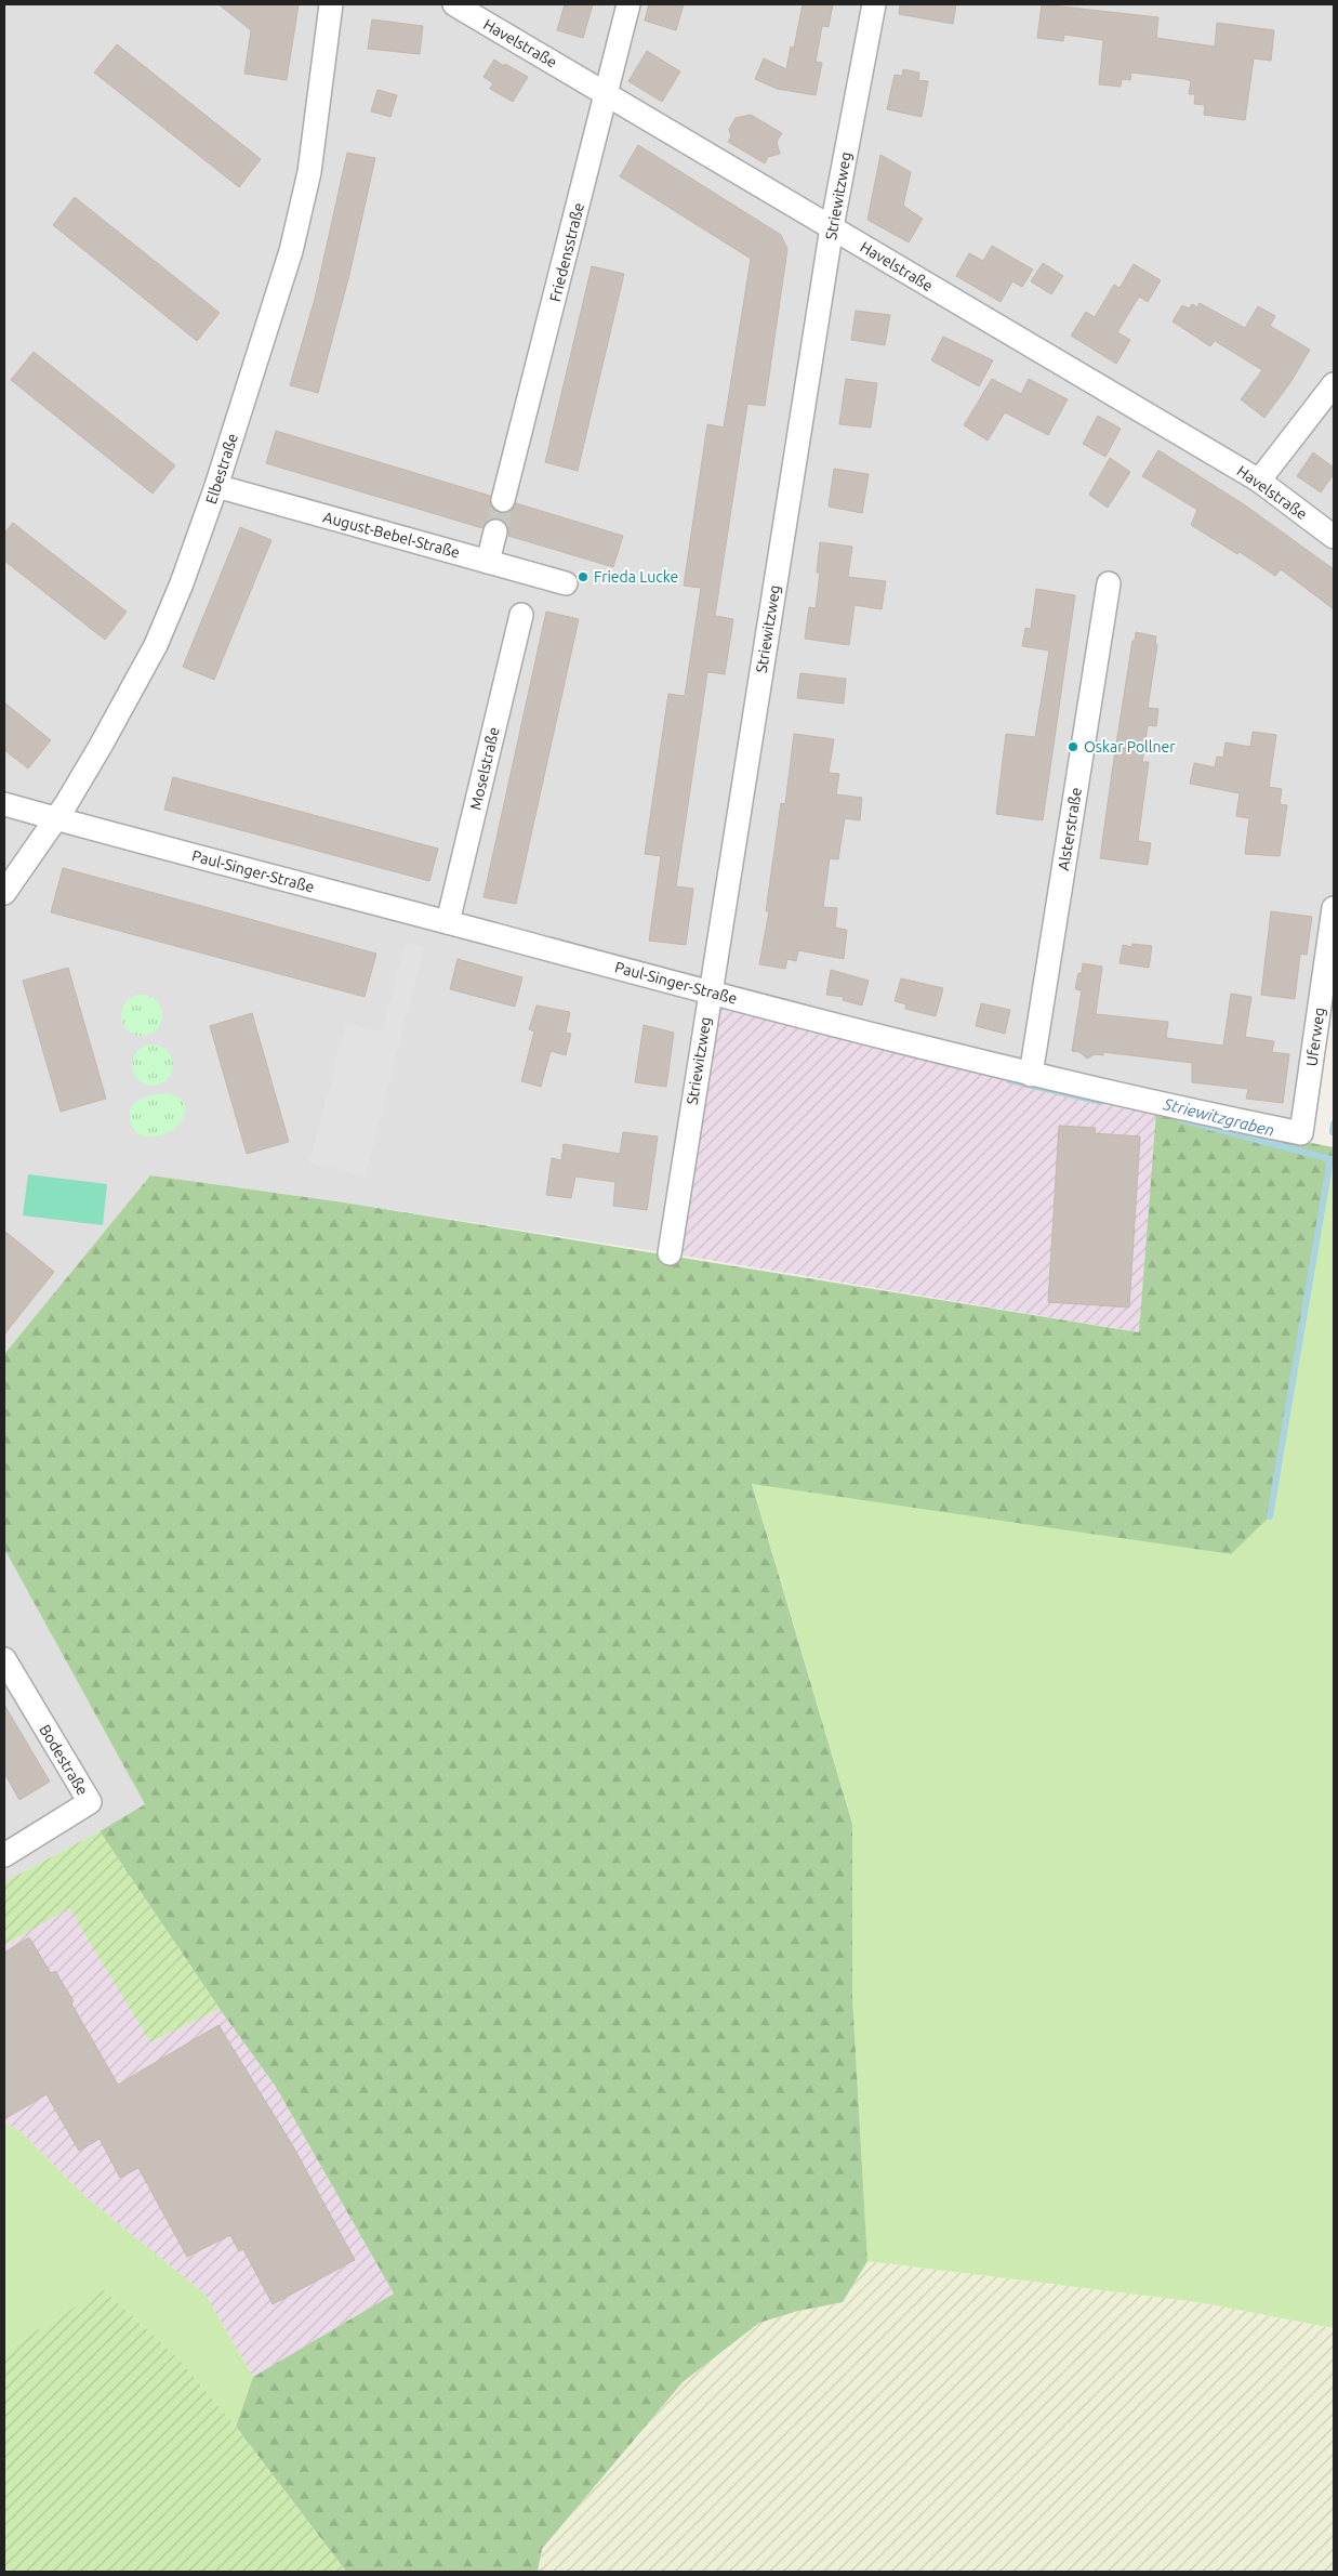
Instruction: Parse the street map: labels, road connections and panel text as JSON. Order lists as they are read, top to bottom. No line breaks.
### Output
{"streets":{"street":["Havelstraße","Striewitzweg","Friedensstraße","Elbestraße","August-Bebel-Straße","Moselstraße","Alsterstraße","Paul-Singer-Straße","Uferweg","Bodestraße"]},"crossings":[["Havelstraße","Striewitzweg"],["Havelstraße","Friedensstraße"],["Striewitzweg","Paul-Singer-Straße"],["Elbestraße","August-Bebel-Straße"],["Elbestraße","Paul-Singer-Straße"],["Moselstraße","Paul-Singer-Straße"],["Alsterstraße","Paul-Singer-Straße"],["Paul-Singer-Straße","Uferweg"]],"water":["Striewitzgraben"],"places":["Frieda Lucke","Oskar Pollner"]}
